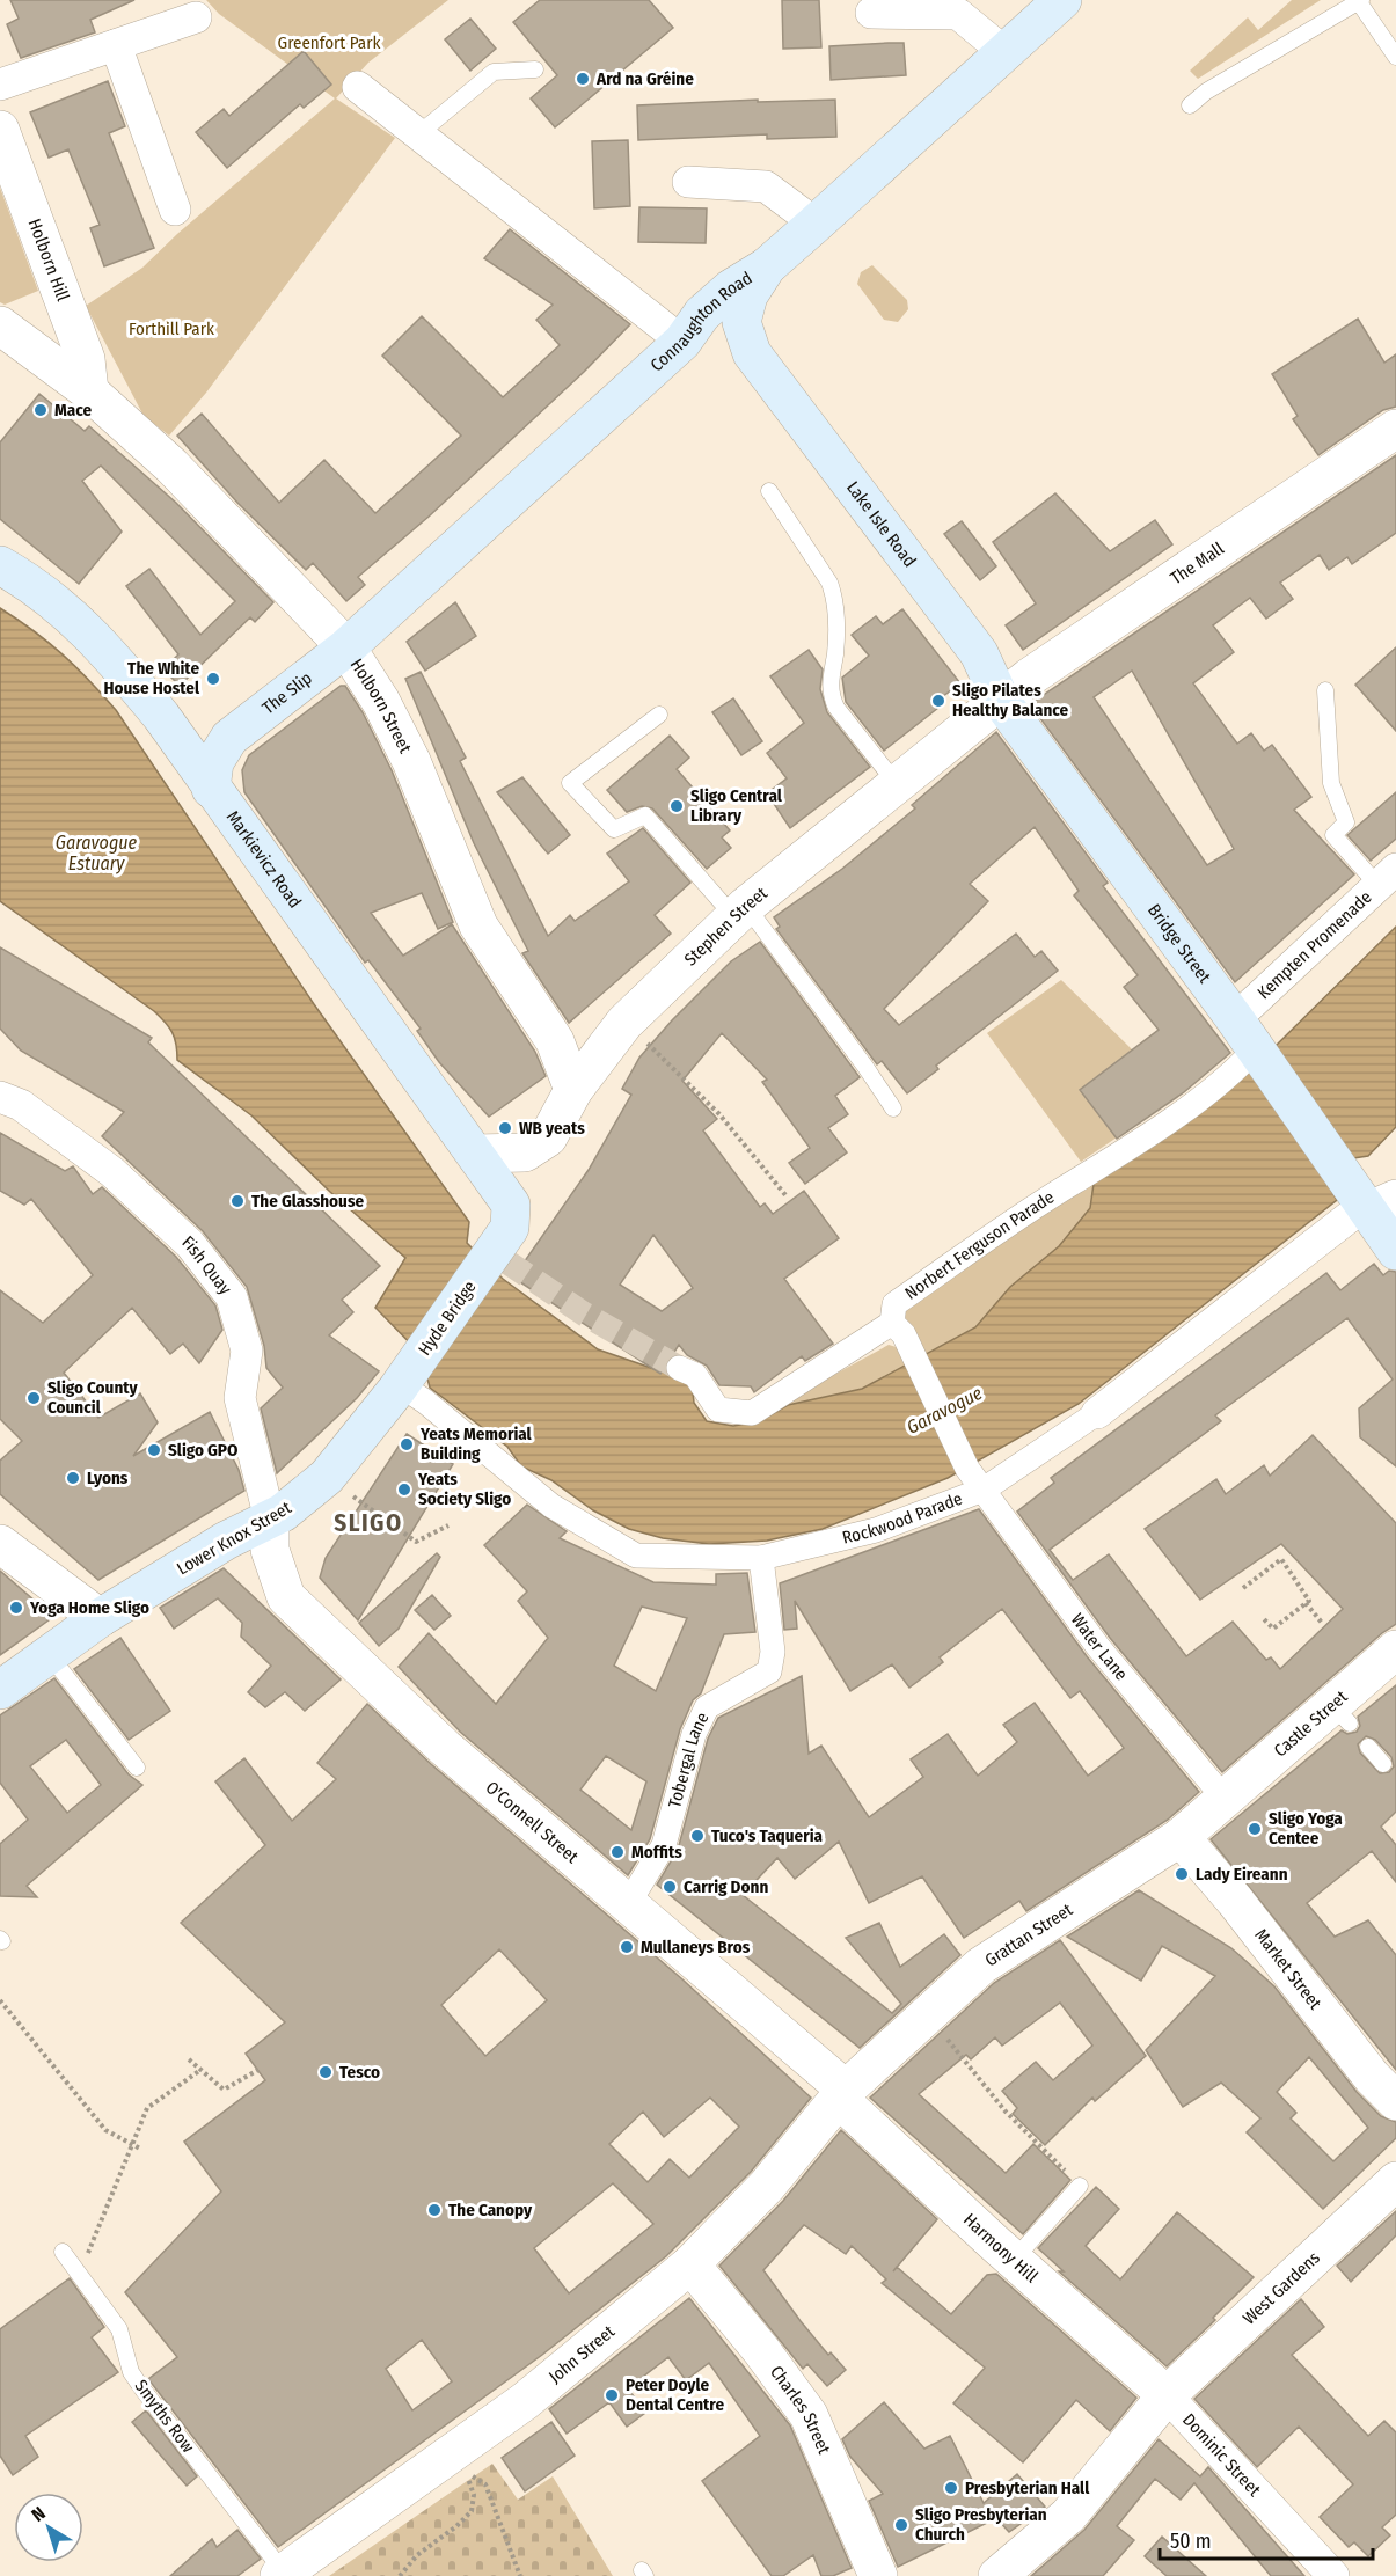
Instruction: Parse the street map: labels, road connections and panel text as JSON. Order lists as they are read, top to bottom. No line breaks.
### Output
{"streets":{"main road":["Connaughton Road","Lake Isle Road","The Slip","Markievicz Road","Bridge Street","Hyde Bridge","Lower Knox Street"],"street":["Holborn Hill","The Mall","Holborn Street","Stephen Street","Kempten Promenade","Norbert Ferguson Parade","Fish Quay","Rockwood Parade","Water Lane","Castle Street","Tobergal Lane","O'Connell Street","Grattan Street","Market Street","Harmony Hill","West Gardens","John Street","Charles Street","Dominic Street"],"lane":["Smyths Row"]},"crossings":[["Holborn Hill","Holborn Street"],["Connaughton Road","Lake Isle Road"],["Connaughton Road","The Slip"],["Connaughton Road","Holborn Street"],["Lake Isle Road","The Mall"],["Lake Isle Road","Stephen Street"],["Lake Isle Road","Bridge Street"],["The Mall","Stephen Street"],["The Mall","Bridge Street"],["The Slip","Holborn Street"],["The Slip","Markievicz Road"],["Holborn Street","Stephen Street"],["Markievicz Road","Stephen Street"],["Markievicz Road","Hyde Bridge"],["Stephen Street","Bridge Street"],["Stephen Street","Hyde Bridge"],["Bridge Street","Kempten Promenade"],["Bridge Street","Norbert Ferguson Parade"],["Bridge Street","Rockwood Parade"],["Kempten Promenade","Norbert Ferguson Parade"],["Norbert Ferguson Parade","Water Lane"],["Fish Quay","Lower Knox Street"],["Fish Quay","O'Connell Street"],["Hyde Bridge","Rockwood Parade"],["Hyde Bridge","Lower Knox Street"],["Rockwood Parade","Lower Knox Street"],["Rockwood Parade","Water Lane"],["Rockwood Parade","Tobergal Lane"],["Lower Knox Street","O'Connell Street"],["Water Lane","Castle Street"],["Water Lane","Grattan Street"],["Castle Street","Grattan Street"],["Tobergal Lane","O'Connell Street"],["O'Connell Street","Grattan Street"],["O'Connell Street","Harmony Hill"],["O'Connell Street","John Street"],["Grattan Street","Market Street"],["Grattan Street","Harmony Hill"],["Grattan Street","John Street"],["Harmony Hill","West Gardens"],["Harmony Hill","John Street"],["Harmony Hill","Dominic Street"],["West Gardens","Dominic Street"],["John Street","Charles Street"],["John Street","Smyths Row"]],"districts":["SLIGO"],"water":["Garavogue Estuary","Garavogue"],"parks":["Greenfort Park","Forthill Park"],"places":["Ard na Gréine","Mace","The White House Hostel","Sligo Pilates Healthy Balance","Sligo Central Library","WB yeats","The Glasshouse","Sligo County Council","Yeats Memorial Building","Sligo GPO","Lyons","Yeats Society Sligo","Yoga Home Sligo","Sligo Yoga Centee","Tuco's Taqueria","Moffits","Lady Eireann","Carrig Donn","Mullaneys Bros","Tesco","The Canopy","Peter Doyle Dental Centre","Presbyterian Hall","Sligo Presbyterian Church"],"scale_bar":"50 m","north":"top left"}
